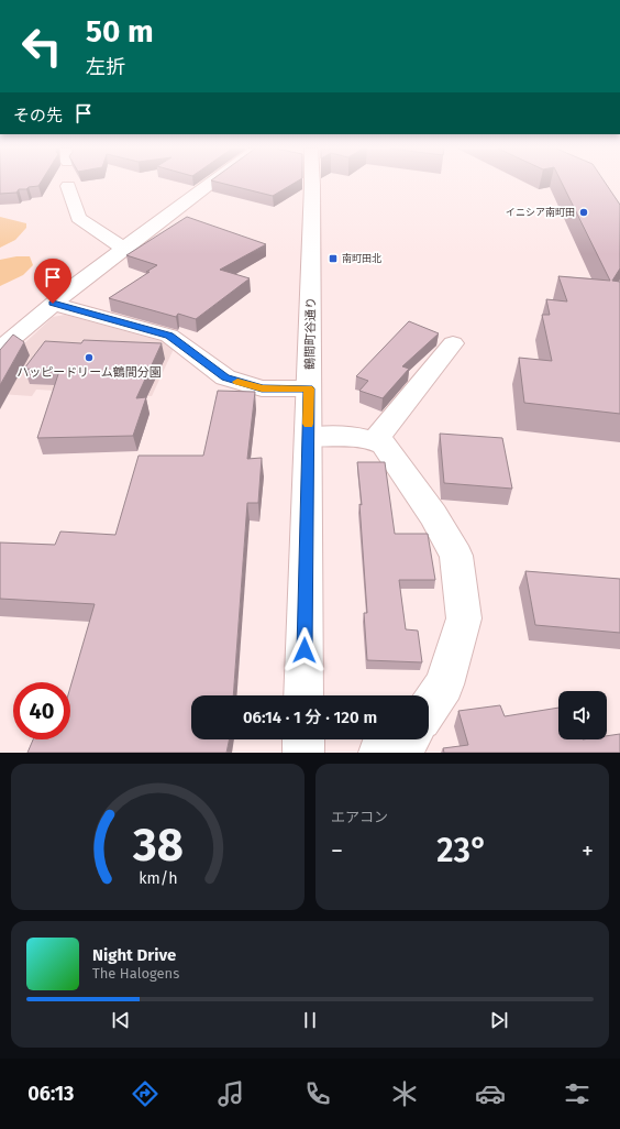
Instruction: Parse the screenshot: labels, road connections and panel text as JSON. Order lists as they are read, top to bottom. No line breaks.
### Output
{"streets":{"street":["鶴間町谷通り"]},"places":{"other":["イニシア南町田","ハッピードリーム鶴間分園"],"transit":["南町田北"]},"page":{"turn":["50 m","左折"],"then":"その先","limit":"40","trip":"06:14 · 1 分 · 120 m","tile":"エアコン","heat":["−","23°","+"],"song":["Night Drive","The Halogens"],"tabs":"06:13","gauge":["38","km/h"]}}
